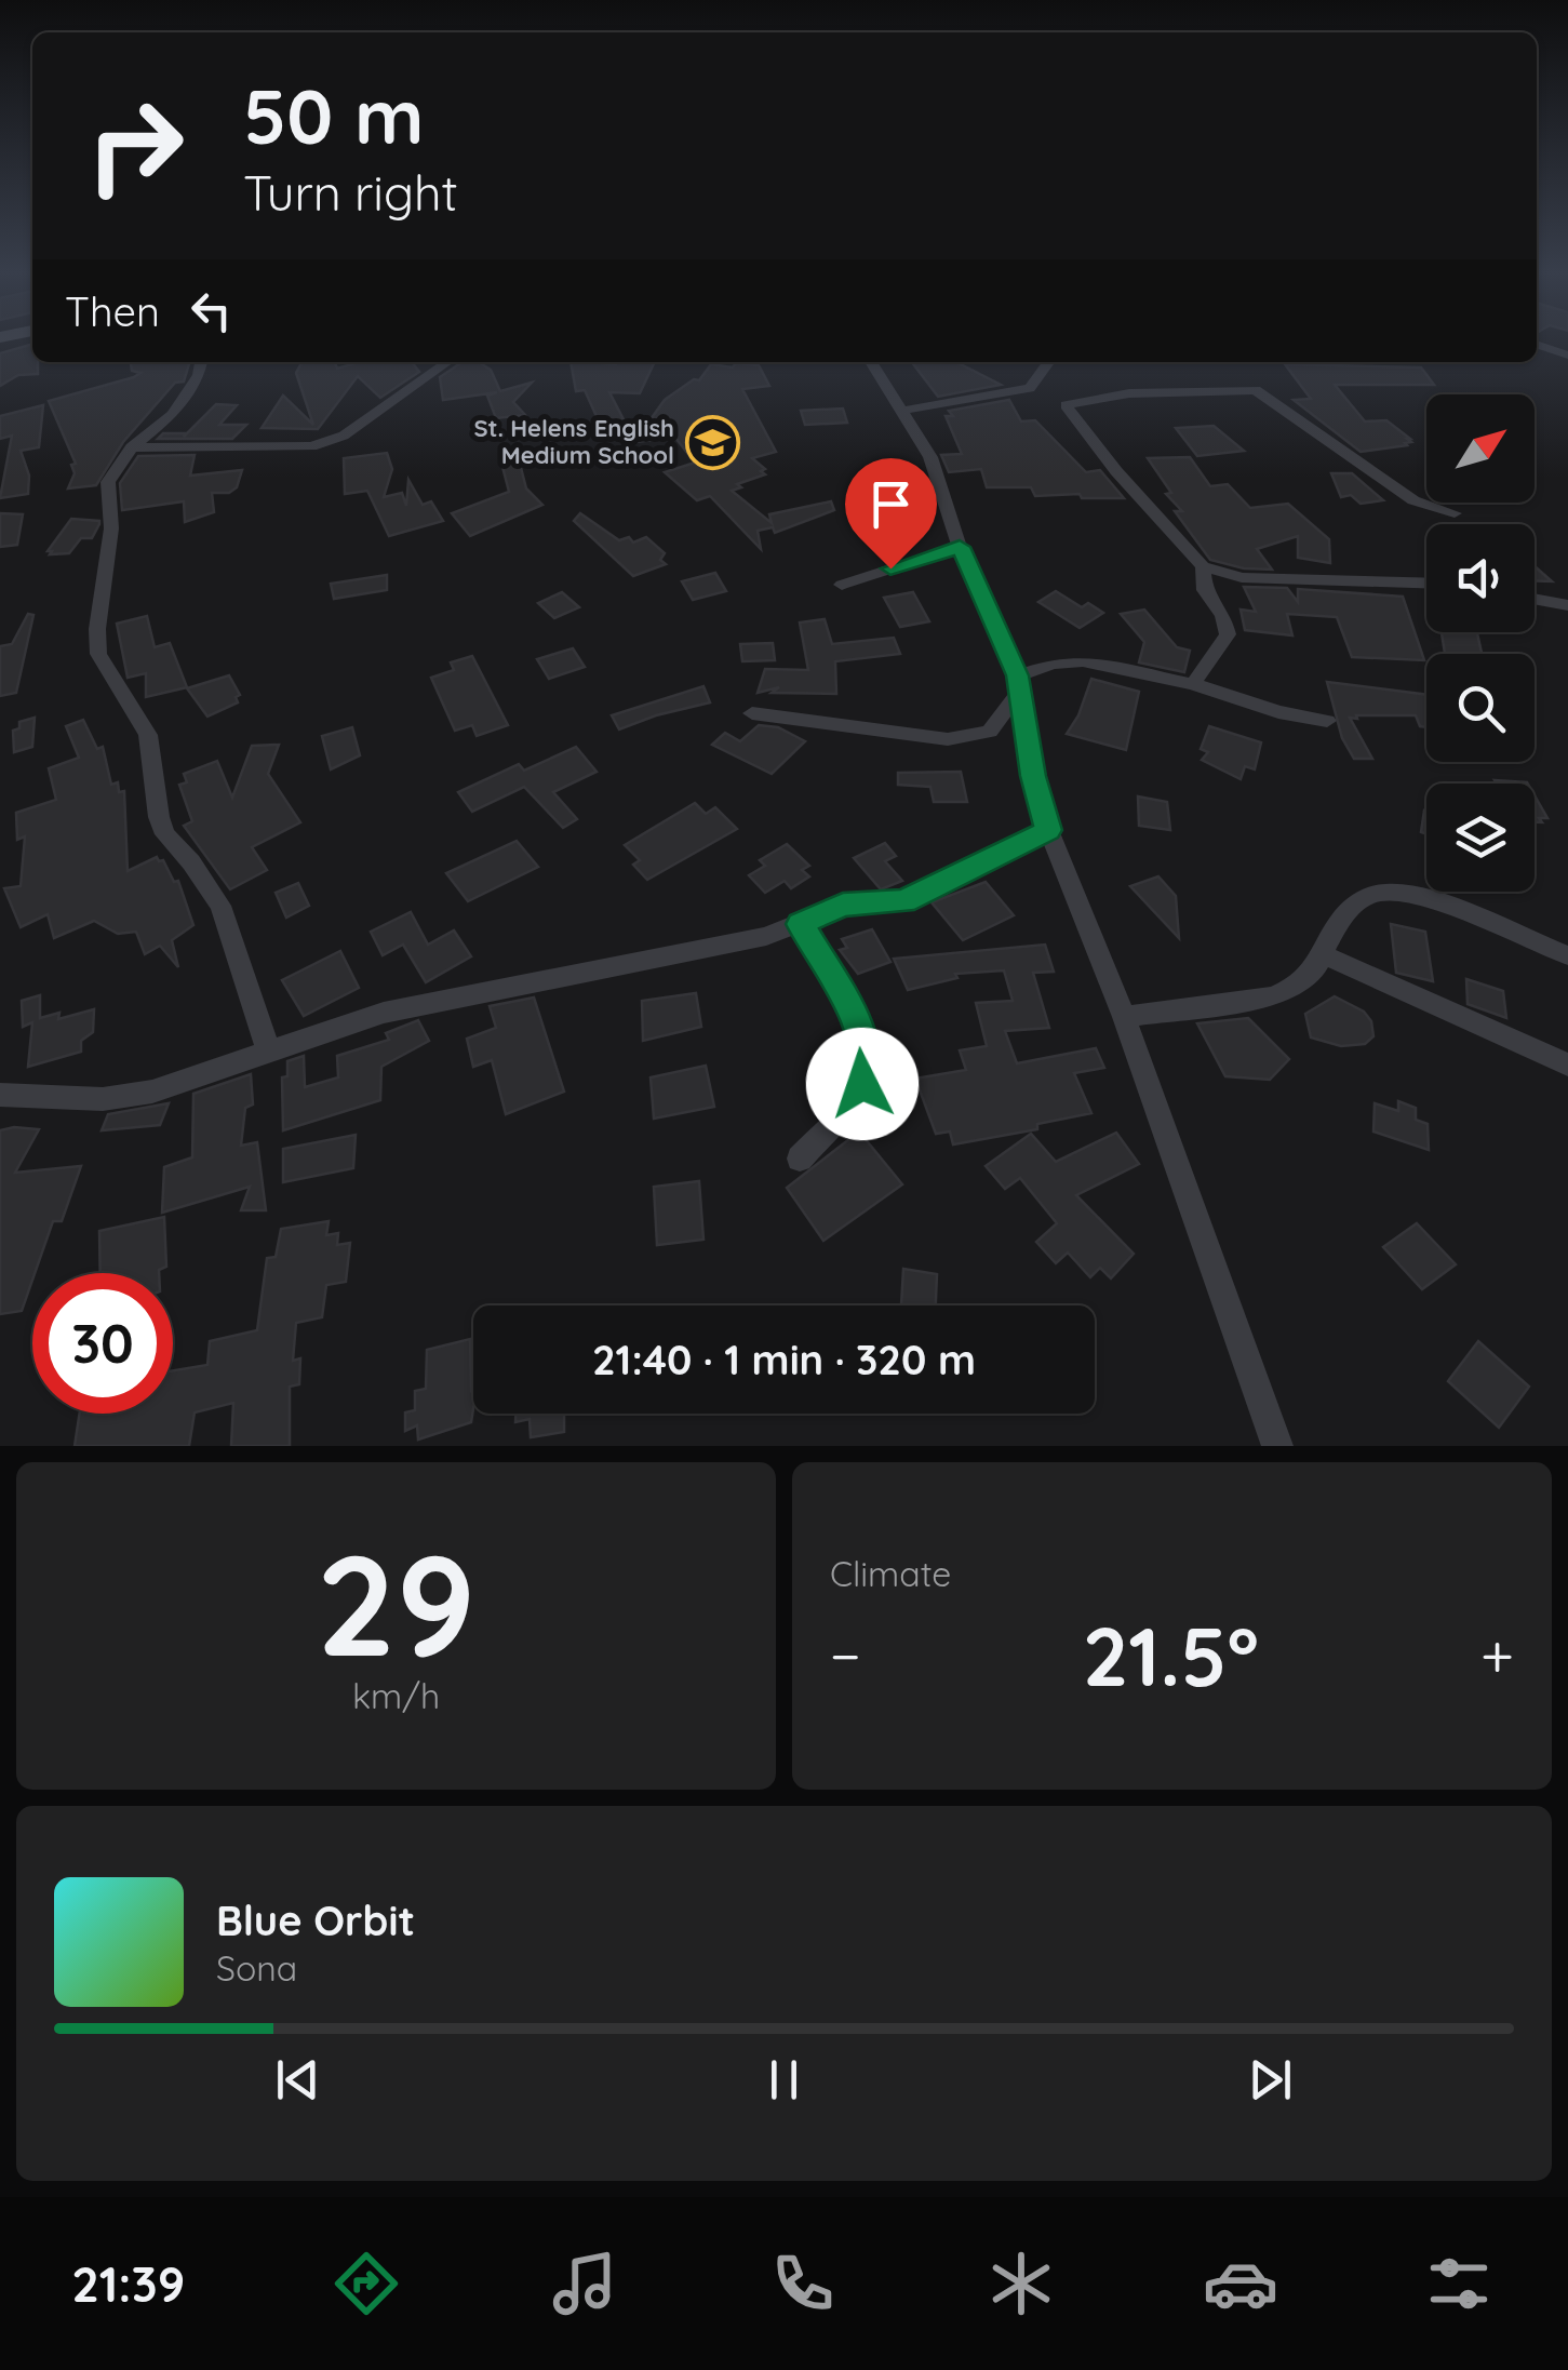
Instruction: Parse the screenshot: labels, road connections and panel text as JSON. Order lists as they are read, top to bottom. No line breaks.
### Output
{"places":{"school or university":["St. Helens English Medium School"]},"north":"top right","page":{"turn":["50 m","Turn right"],"then":"Then","limit":"30","trip":"21:40 · 1 min · 320 m","tile":[["29","km/h"],"Climate"],"heat":["−","21.5°","+"],"song":["Blue Orbit","Sona"],"tabs":"21:39"}}
